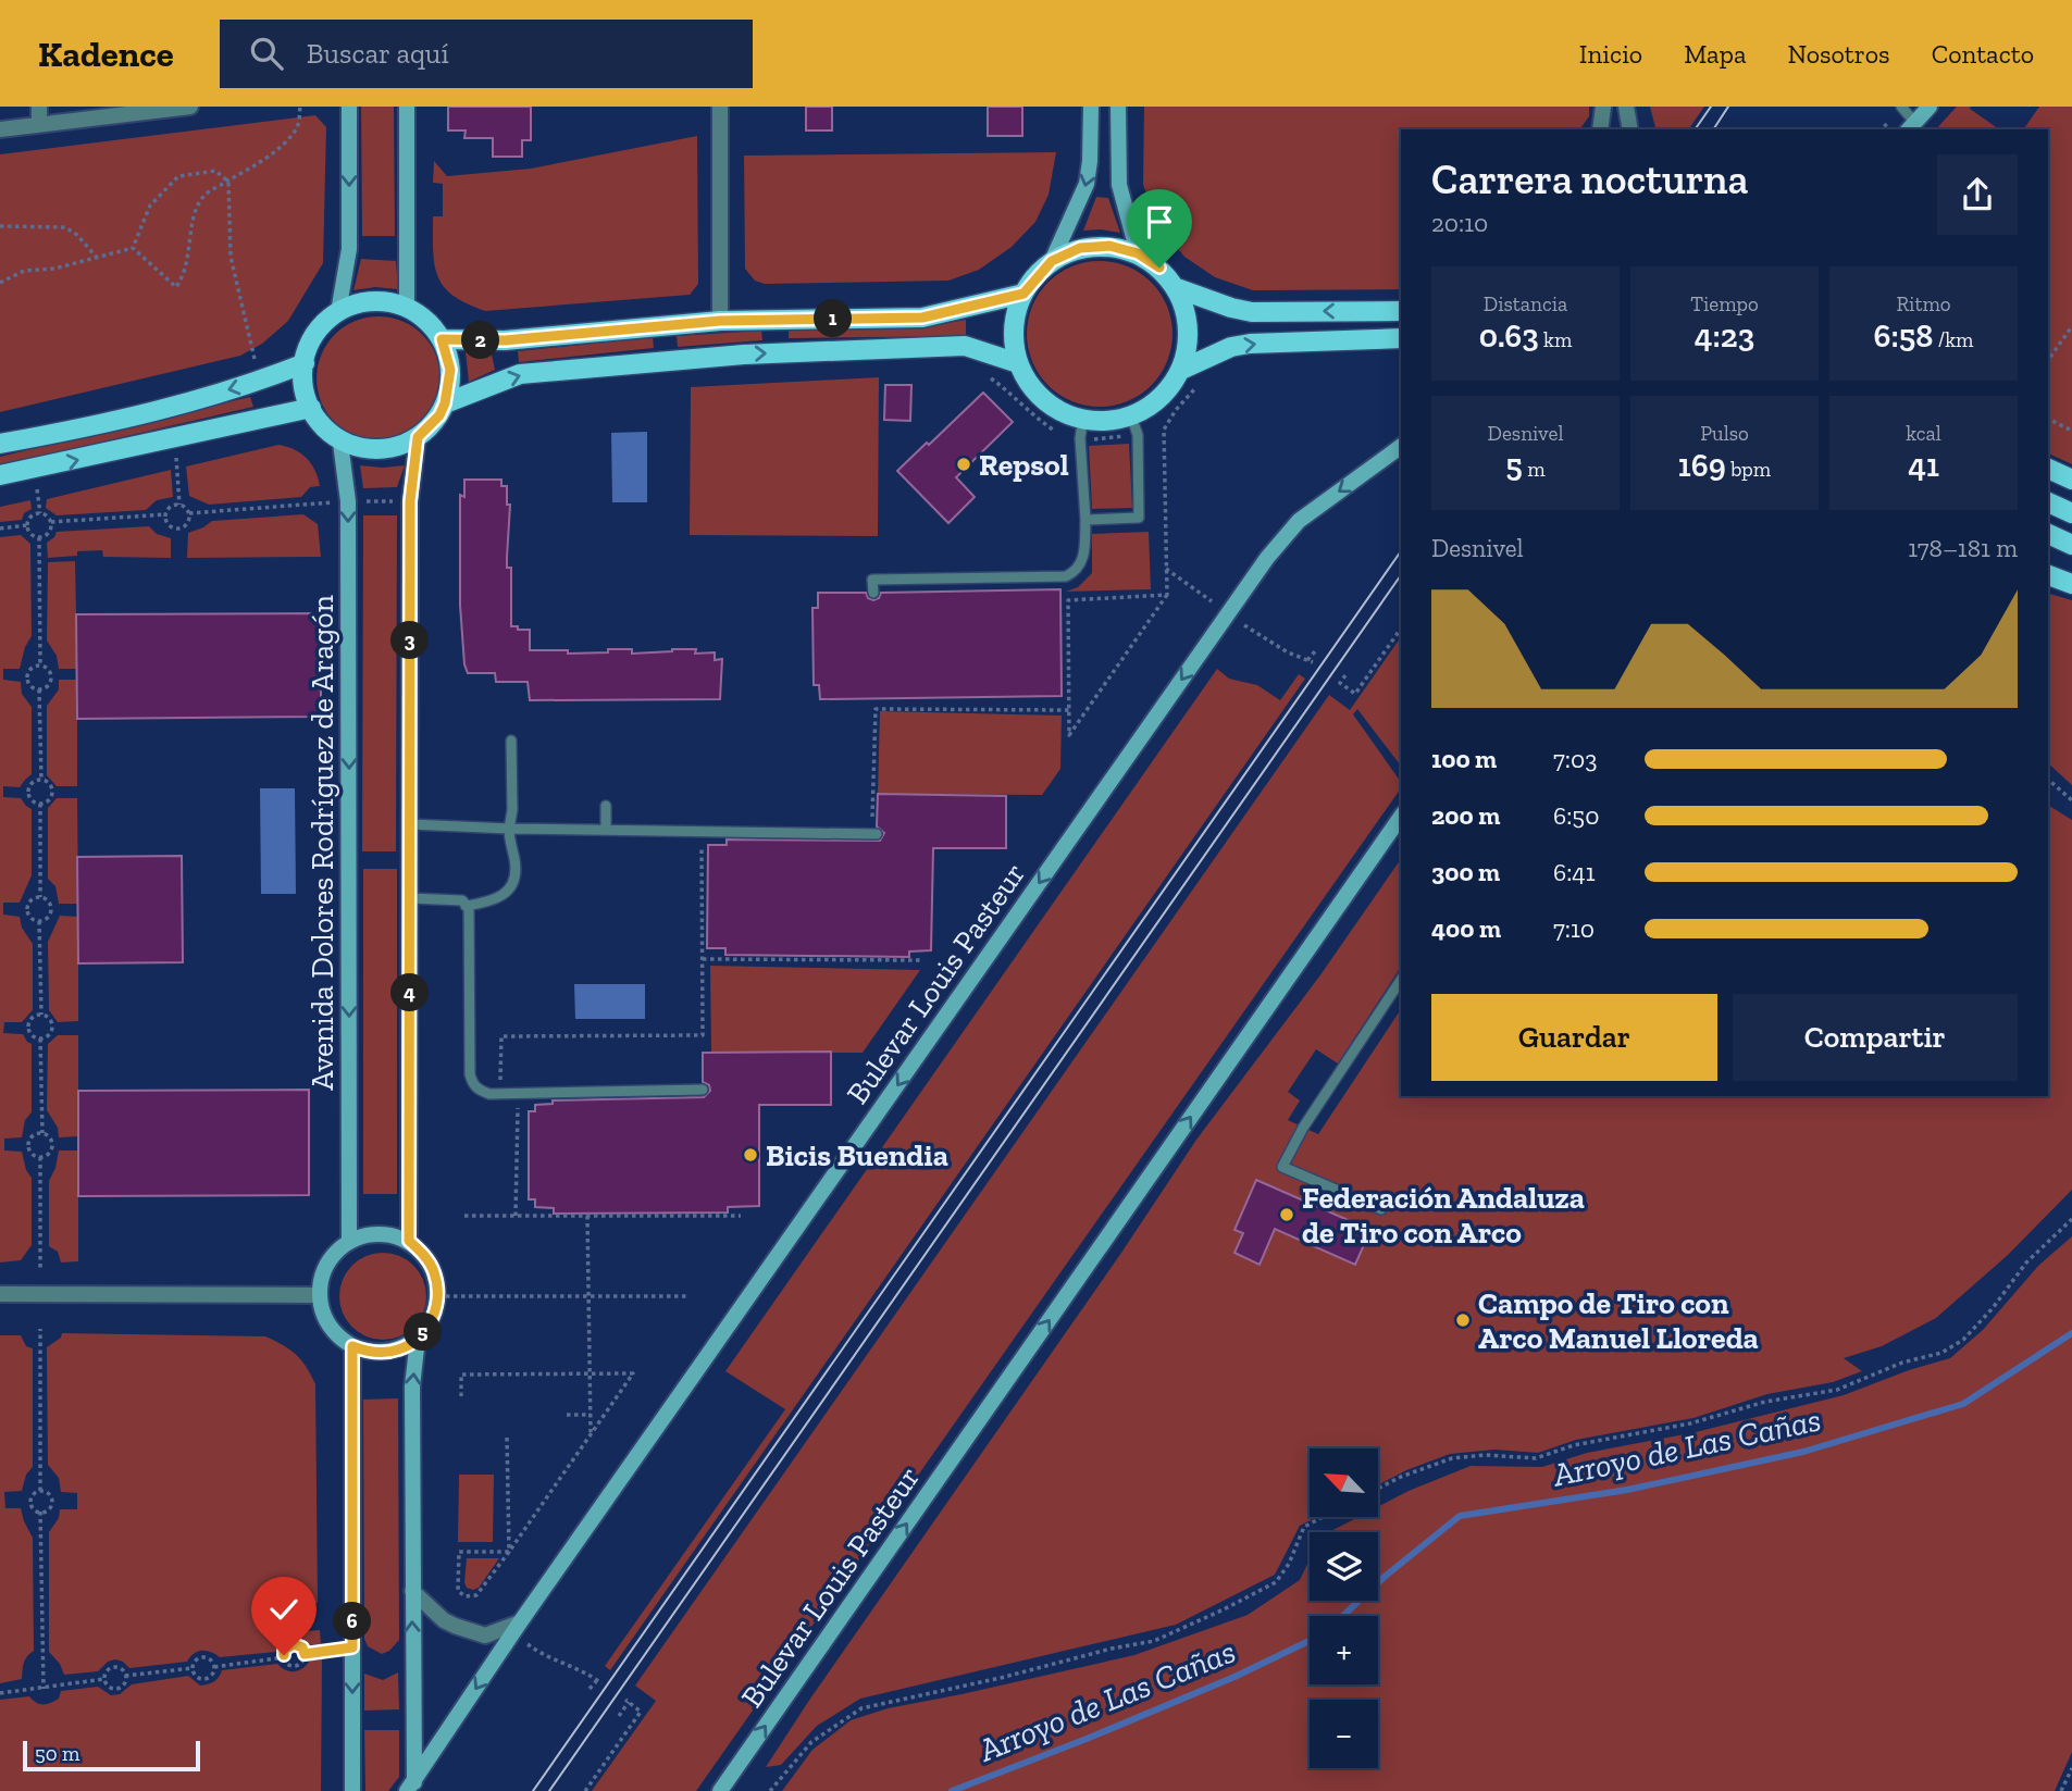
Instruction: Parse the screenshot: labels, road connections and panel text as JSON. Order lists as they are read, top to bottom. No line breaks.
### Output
{"streets":{"main road":["Avenida Dolores Rodríguez de Aragón","Bulevar Louis Pasteur"]},"water":["Arroyo de Las Cañas"],"places":["Repsol","Bicis Buendia","Federación Andaluza de Tiro con Arco","Campo de Tiro con Arco Manuel Lloreda"],"scale_bar":"50 m","north":"top left","page":{"header":"Kadence","search":"Buscar aquí","nav":["Inicio","Mapa","Nosotros","Contacto"],"heading":["Carrera nocturna","20:10"],"stats":[["Distancia","0.63 km"],["Tiempo","4:23"],["Ritmo","6:58 /km"],["Desnivel","5 m"],["Pulso","169 bpm"],["kcal","41"]],"pins":["1","2","3","4","5","6"],"chart":["Desnivel","178–181 m"],"list":[{"name":"100 m","note":"7:03"},{"name":"200 m","note":"6:50"},{"name":"300 m","note":"6:41"},{"name":"400 m","note":"7:10"}],"buttons":["Guardar","Compartir"],"map_buttons":["+","−"],"scale":"50 m"}}
